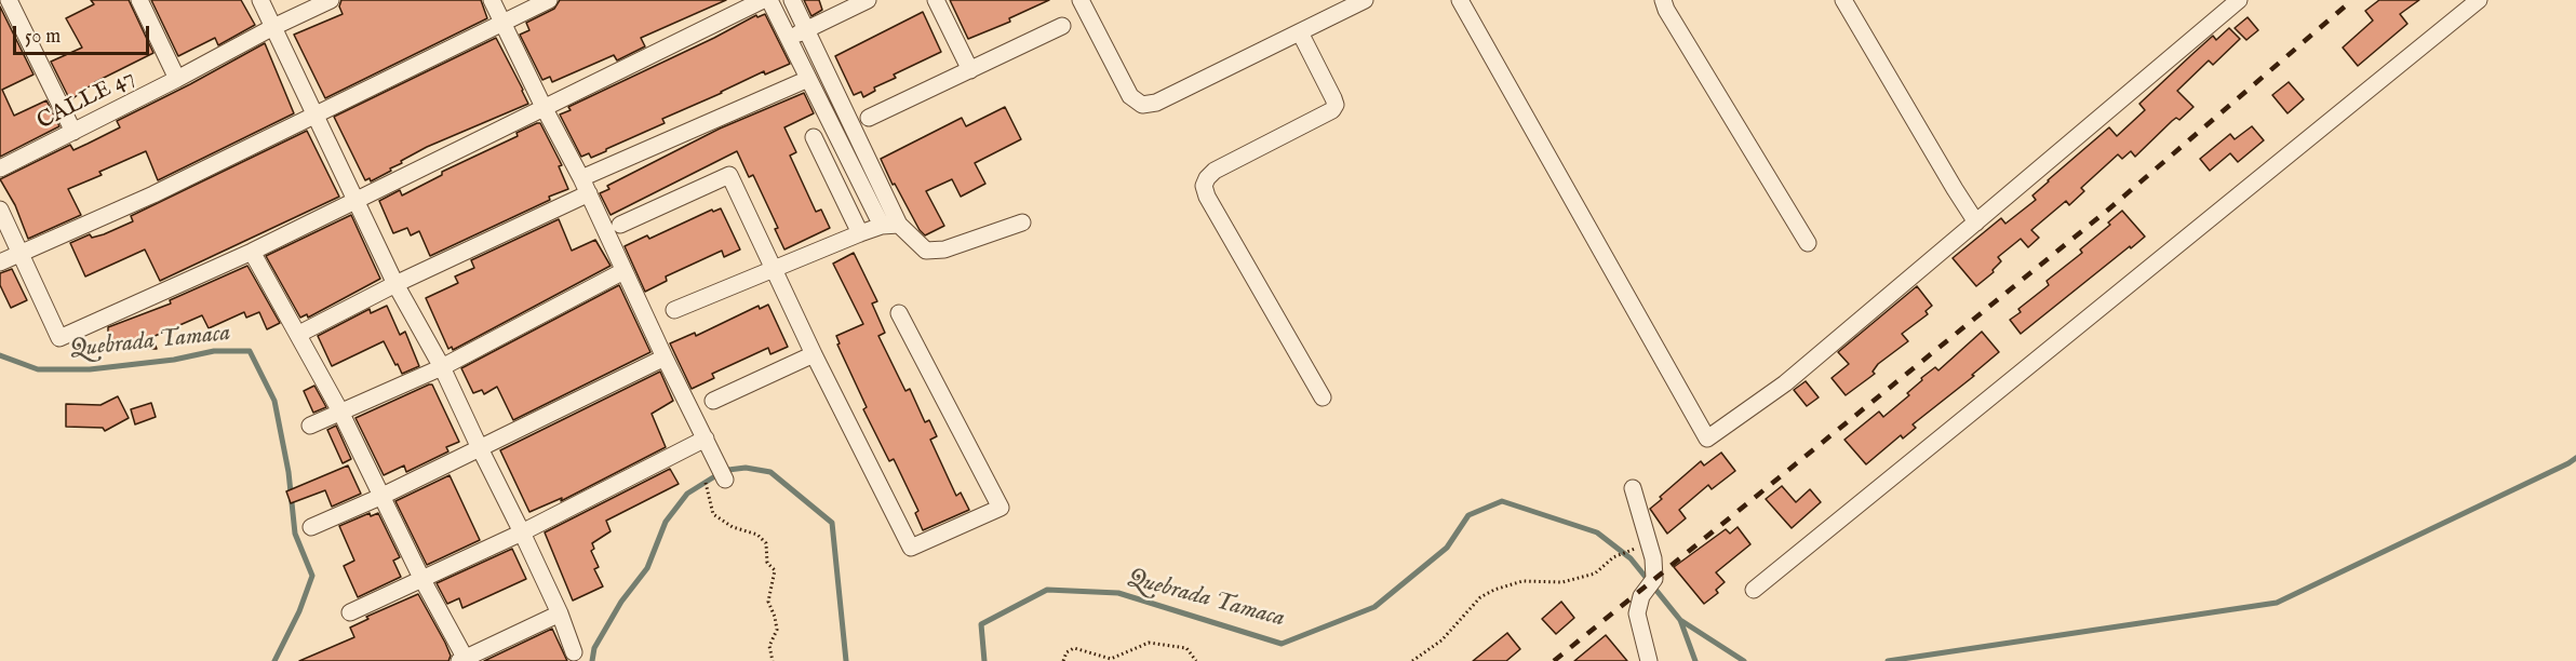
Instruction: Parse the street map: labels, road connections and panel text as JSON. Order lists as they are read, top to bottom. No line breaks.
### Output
{"streets":{"street":["CALLE 47"]},"water":["Quebrada Tamaca"],"scale_bar":"50 m"}
